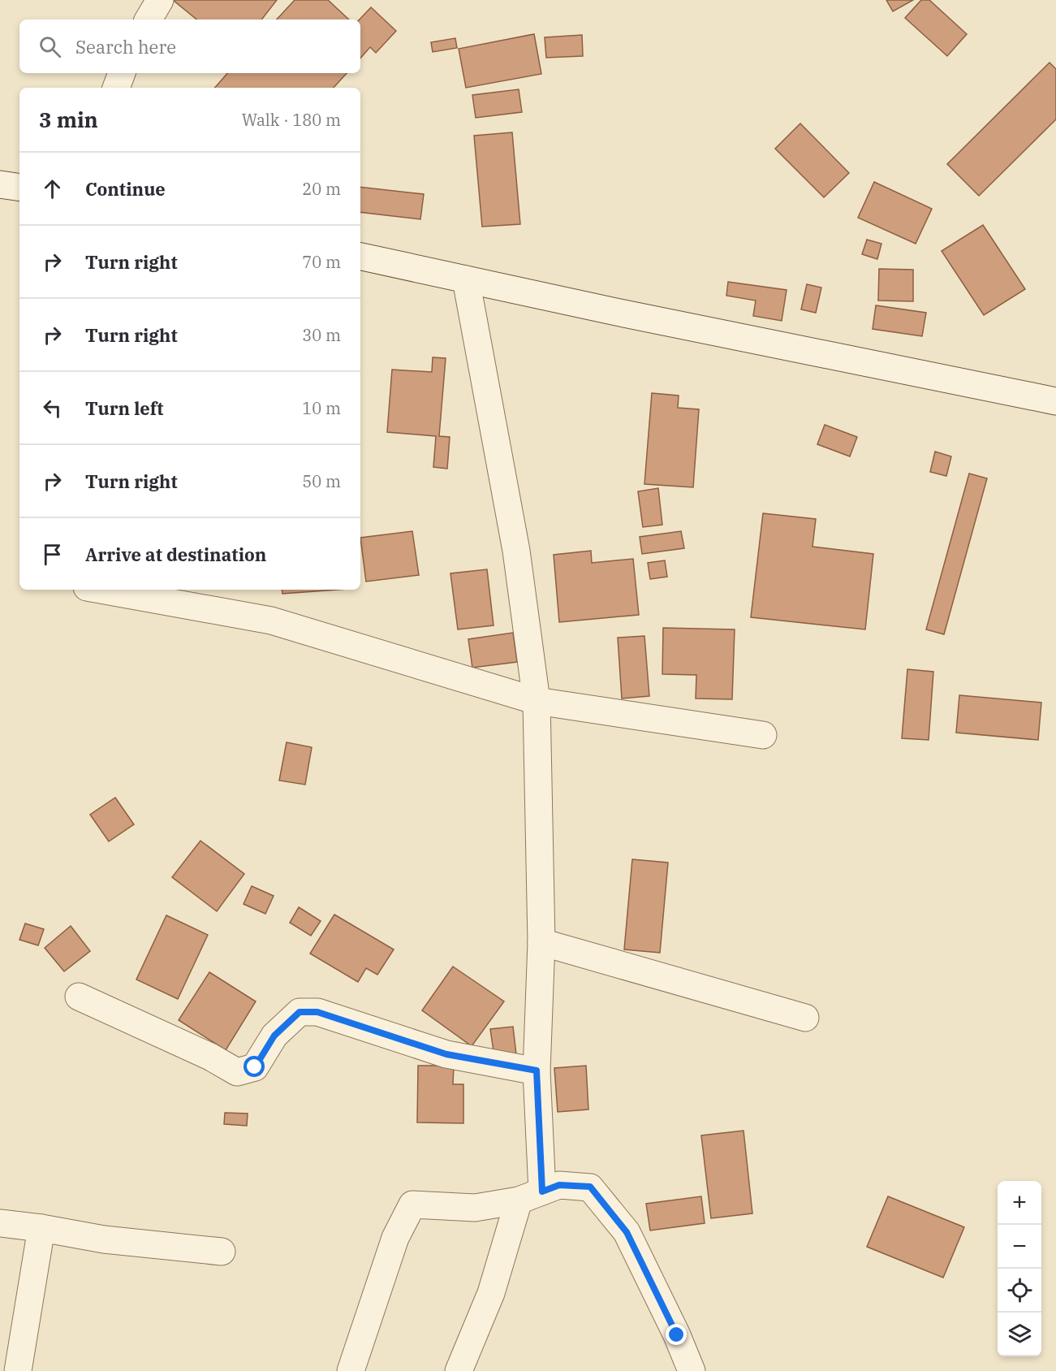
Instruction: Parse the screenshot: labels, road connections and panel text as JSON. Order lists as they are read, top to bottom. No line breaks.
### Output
{"page":{"search":"Search here","heading":["3 min","Walk · 180 m"],"list":[["Continue","20 m"],["Turn right","70 m"],["Turn right","30 m"],["Turn left","10 m"],["Turn right","50 m"],"Arrive at destination"],"map_buttons":["+","−"]}}
